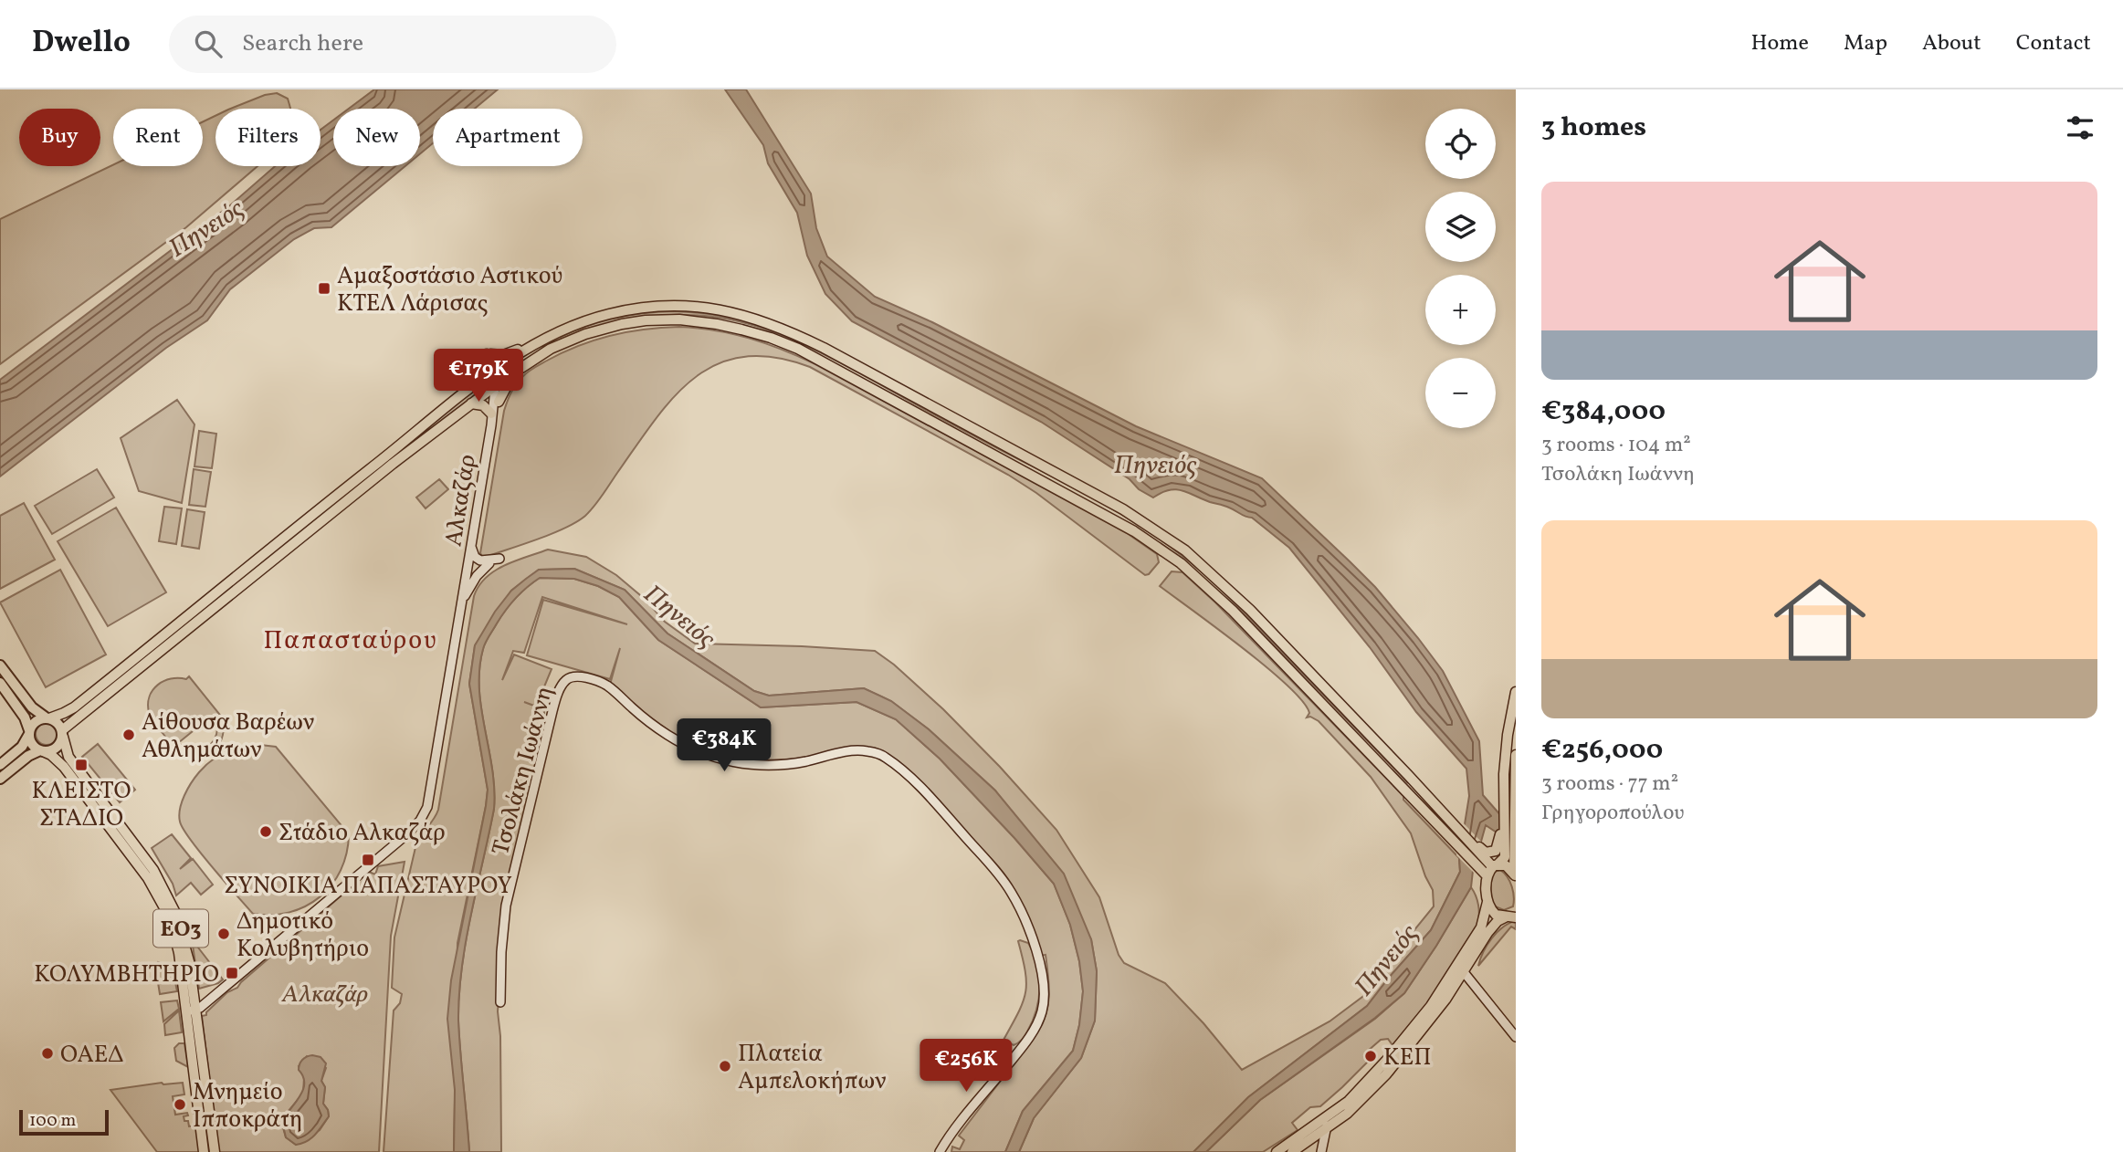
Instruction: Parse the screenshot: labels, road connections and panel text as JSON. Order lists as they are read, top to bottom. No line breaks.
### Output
{"streets":{"highway":["ΕΟ3"],"street":["Αλκαζάρ","Τσολάκη Ιωάννη"]},"crossings":[["Αλκαζάρ","ΕΟ3"]],"districts":["Παπασταύρου"],"water":["Πηνειός"],"parks":["Αλκαζάρ"],"places":{"transit":["Αμαξοστάσιο Αστικού ΚΤΕΛ Λάρισας","ΚΛΕΙΣΤΟ ΣΤΑΔΙΟ","ΣΥΝΟΙΚΙΑ ΠΑΠΑΣΤΑΥΡΟΥ","ΚΟΛΥΜΒΗΤΗΡΙΟ"],"other":["Αίθουσα Βαρέων Αθλημάτων","Στάδιο Αλκαζάρ","Δημοτικό Κολυβητήριο","ΟΑΕΔ","ΚΕΠ","Πλατεία Αμπελοκήπων","Μνημείο Ιπποκράτη"]},"scale_bar":"100 m","page":{"header":"Dwello","search":"Search here","nav":["Home","Map","About","Contact"],"heading":"3 homes","map_buttons":["+","−"],"chip":["Buy","Rent","Filters","New","Apartment"],"list":[{"name":"€384,000","note":"3 rooms · 104 m² · Τσολάκη Ιωάννη"},{"name":"€256,000","note":"3 rooms · 77 m² · Γρηγοροπούλου"}],"price":["€179K","€384K","€256K"],"scale":"100 m"}}
